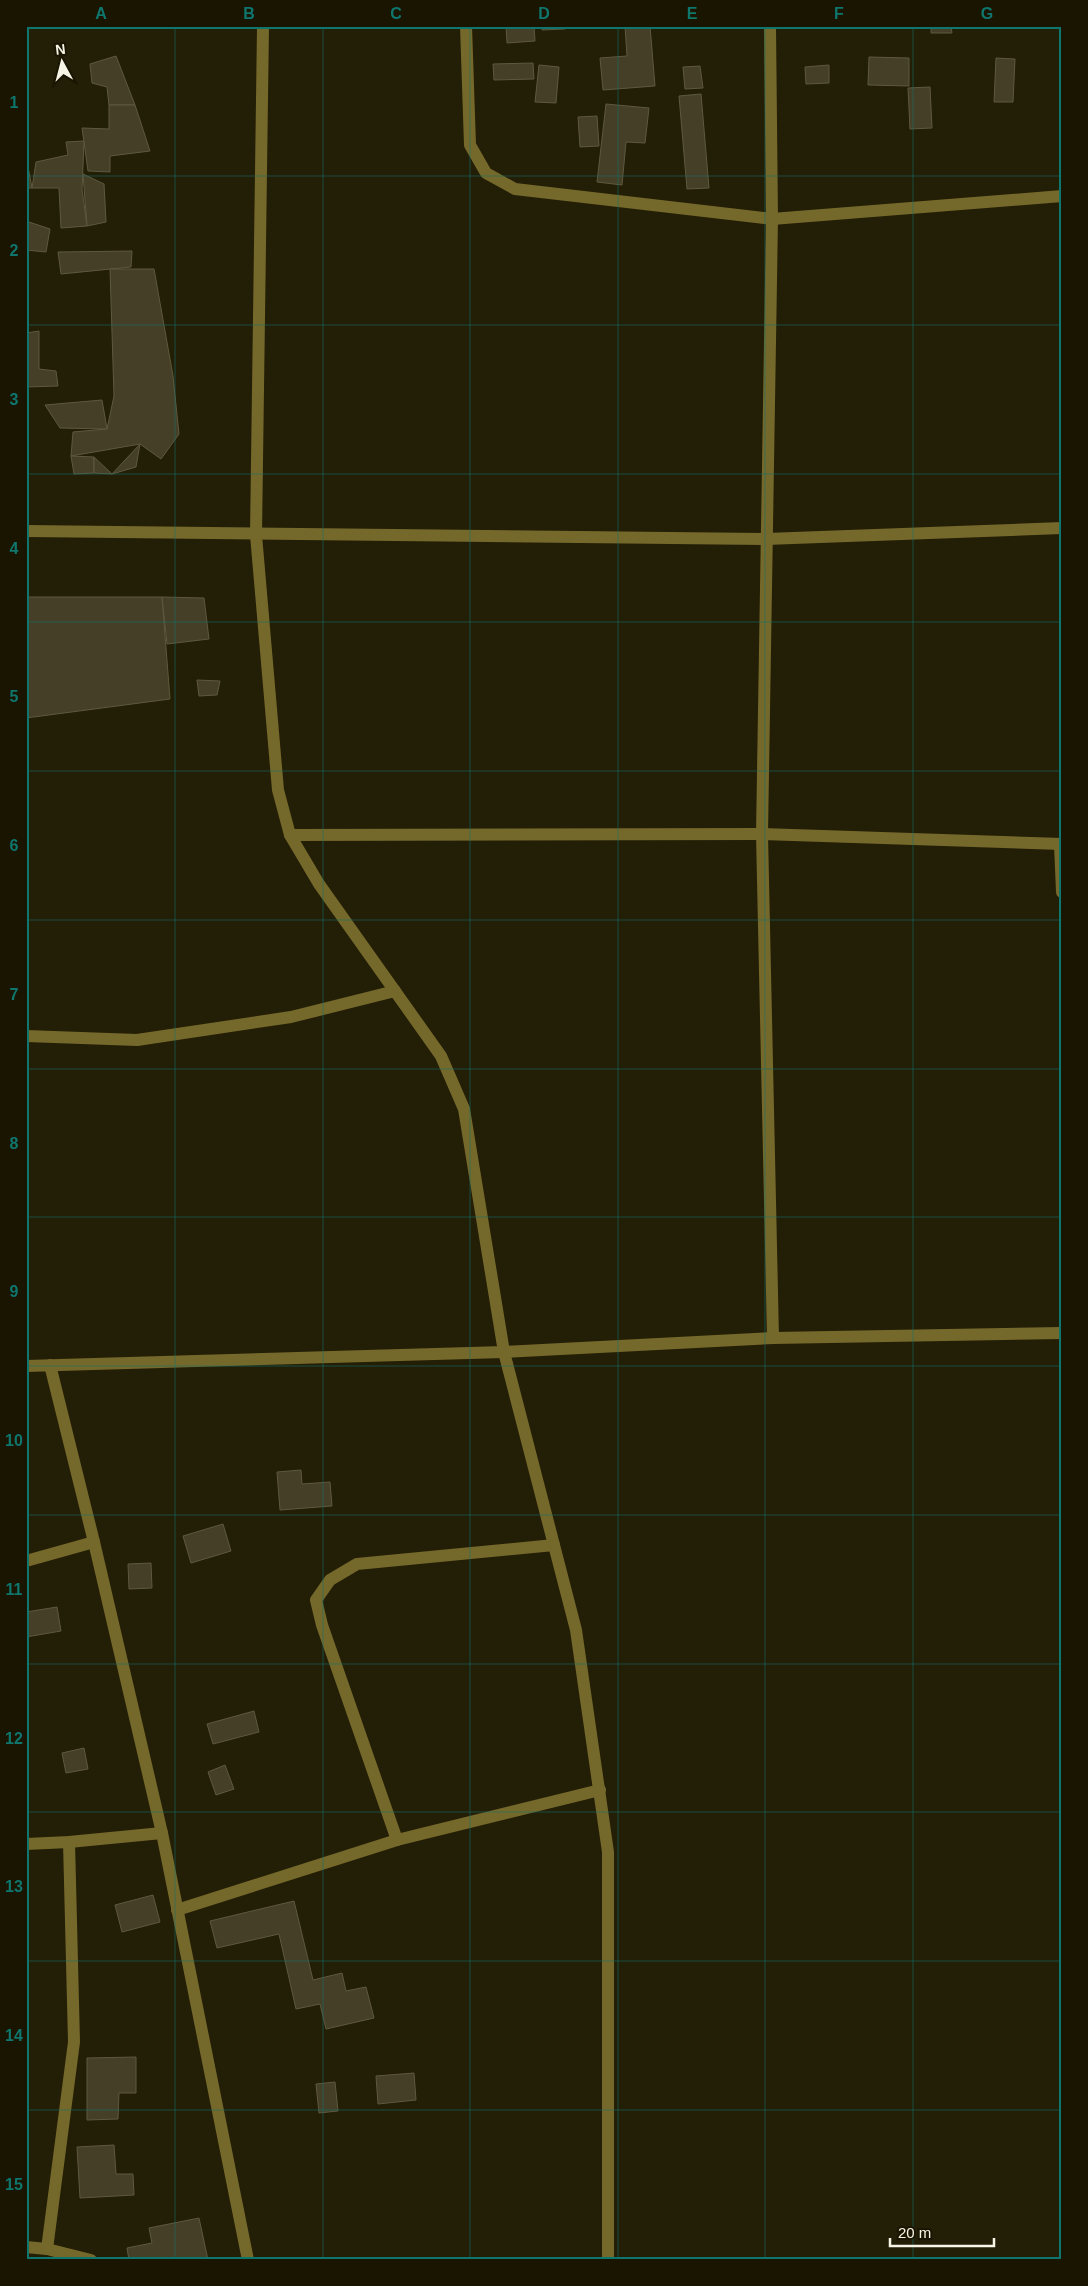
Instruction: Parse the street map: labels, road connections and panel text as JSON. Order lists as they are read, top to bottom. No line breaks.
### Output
{"scale_bar":"20 m","north":"top","grid":{"columns":["A","B","C","D","E","F","G"],"rows":["1","2","3","4","5","6","7","8","9","10","11","12","13","14","15"]}}
